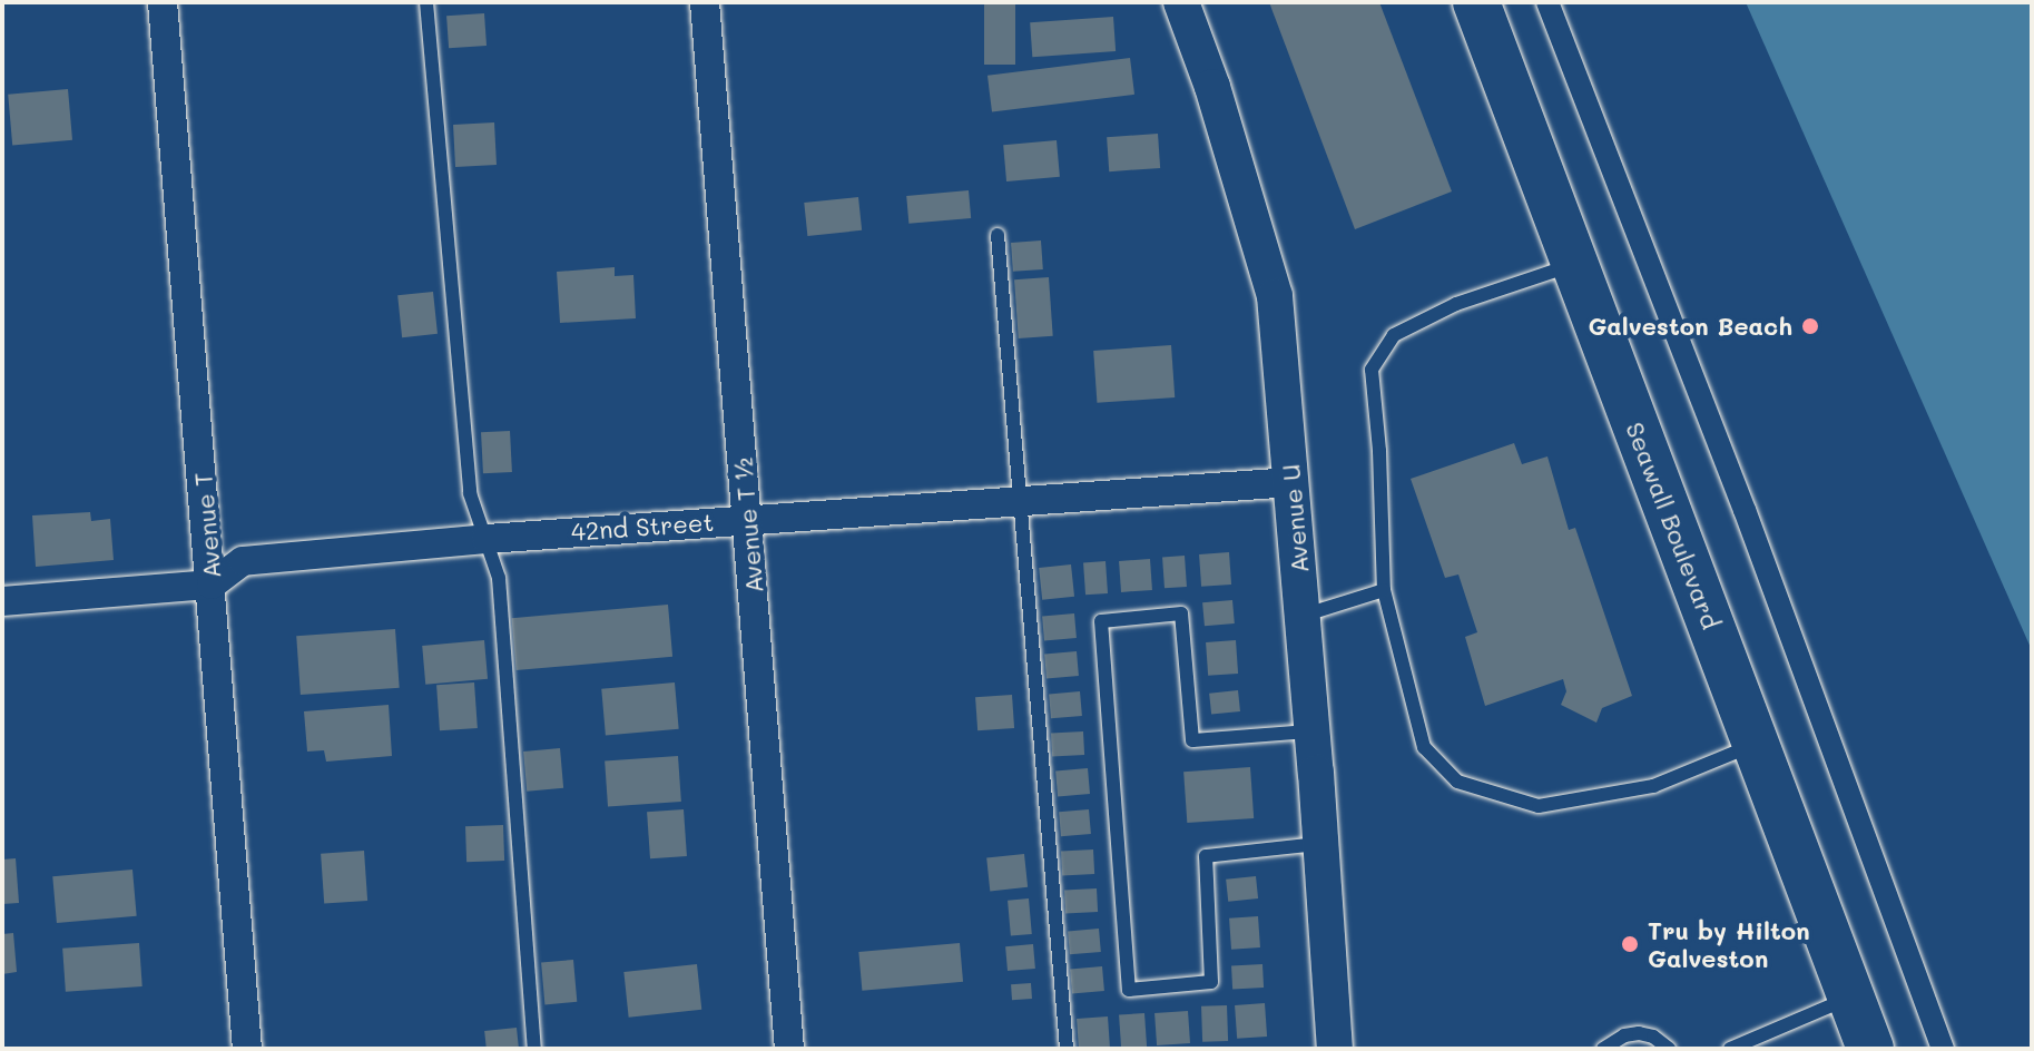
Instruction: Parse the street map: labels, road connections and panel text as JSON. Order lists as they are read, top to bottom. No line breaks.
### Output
{"streets":{"main road":["Seawall Boulevard"],"street":["Avenue U","Avenue T","Avenue T ½","42nd Street"]},"crossings":[["Avenue U","42nd Street"],["Avenue T","42nd Street"],["Avenue T ½","42nd Street"]],"places":["Galveston Beach","Tru by Hilton Galveston"]}
